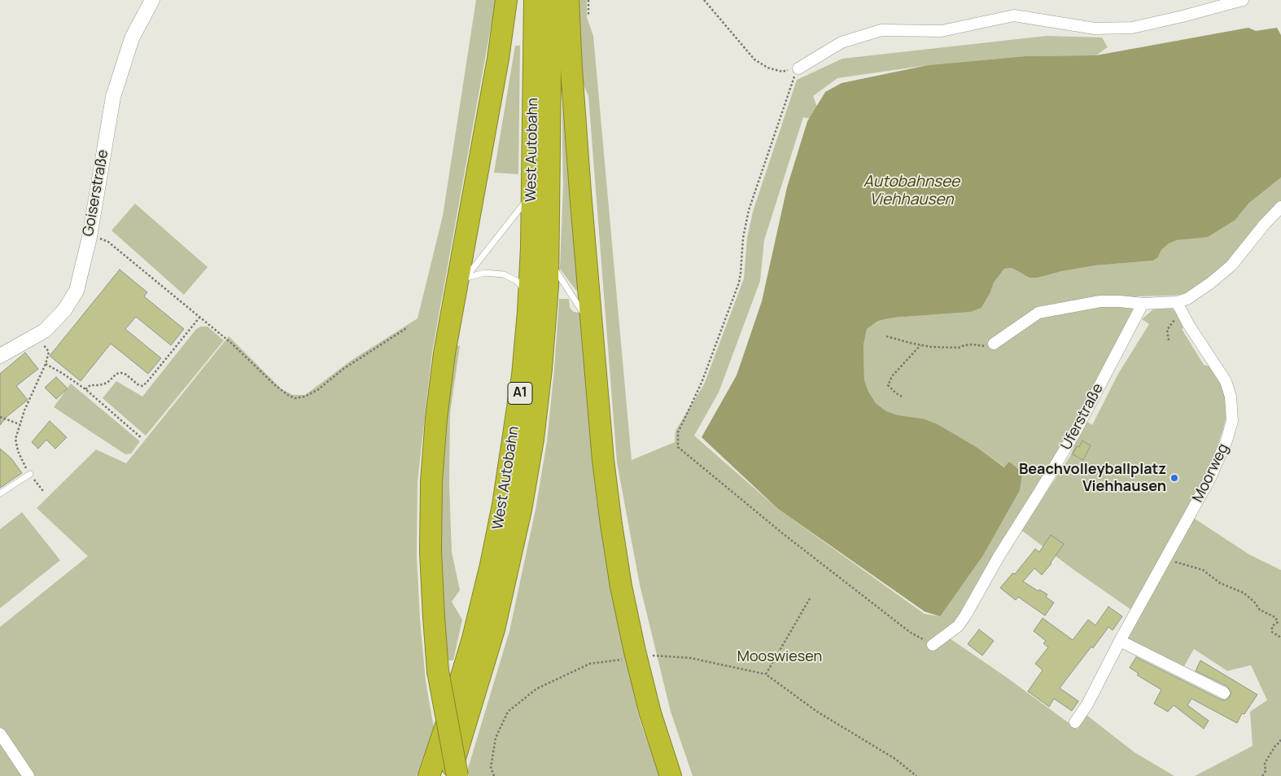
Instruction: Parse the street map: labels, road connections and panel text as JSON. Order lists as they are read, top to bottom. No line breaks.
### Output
{"streets":{"highway":["West Autobahn","A1"],"street":["Goiserstraße","Uferstraße","Moorweg"]},"water":["Autobahnsee Viehhausen"],"parks":["Mooswiesen"],"places":["Beachvolleyballplatz Viehhausen"]}
